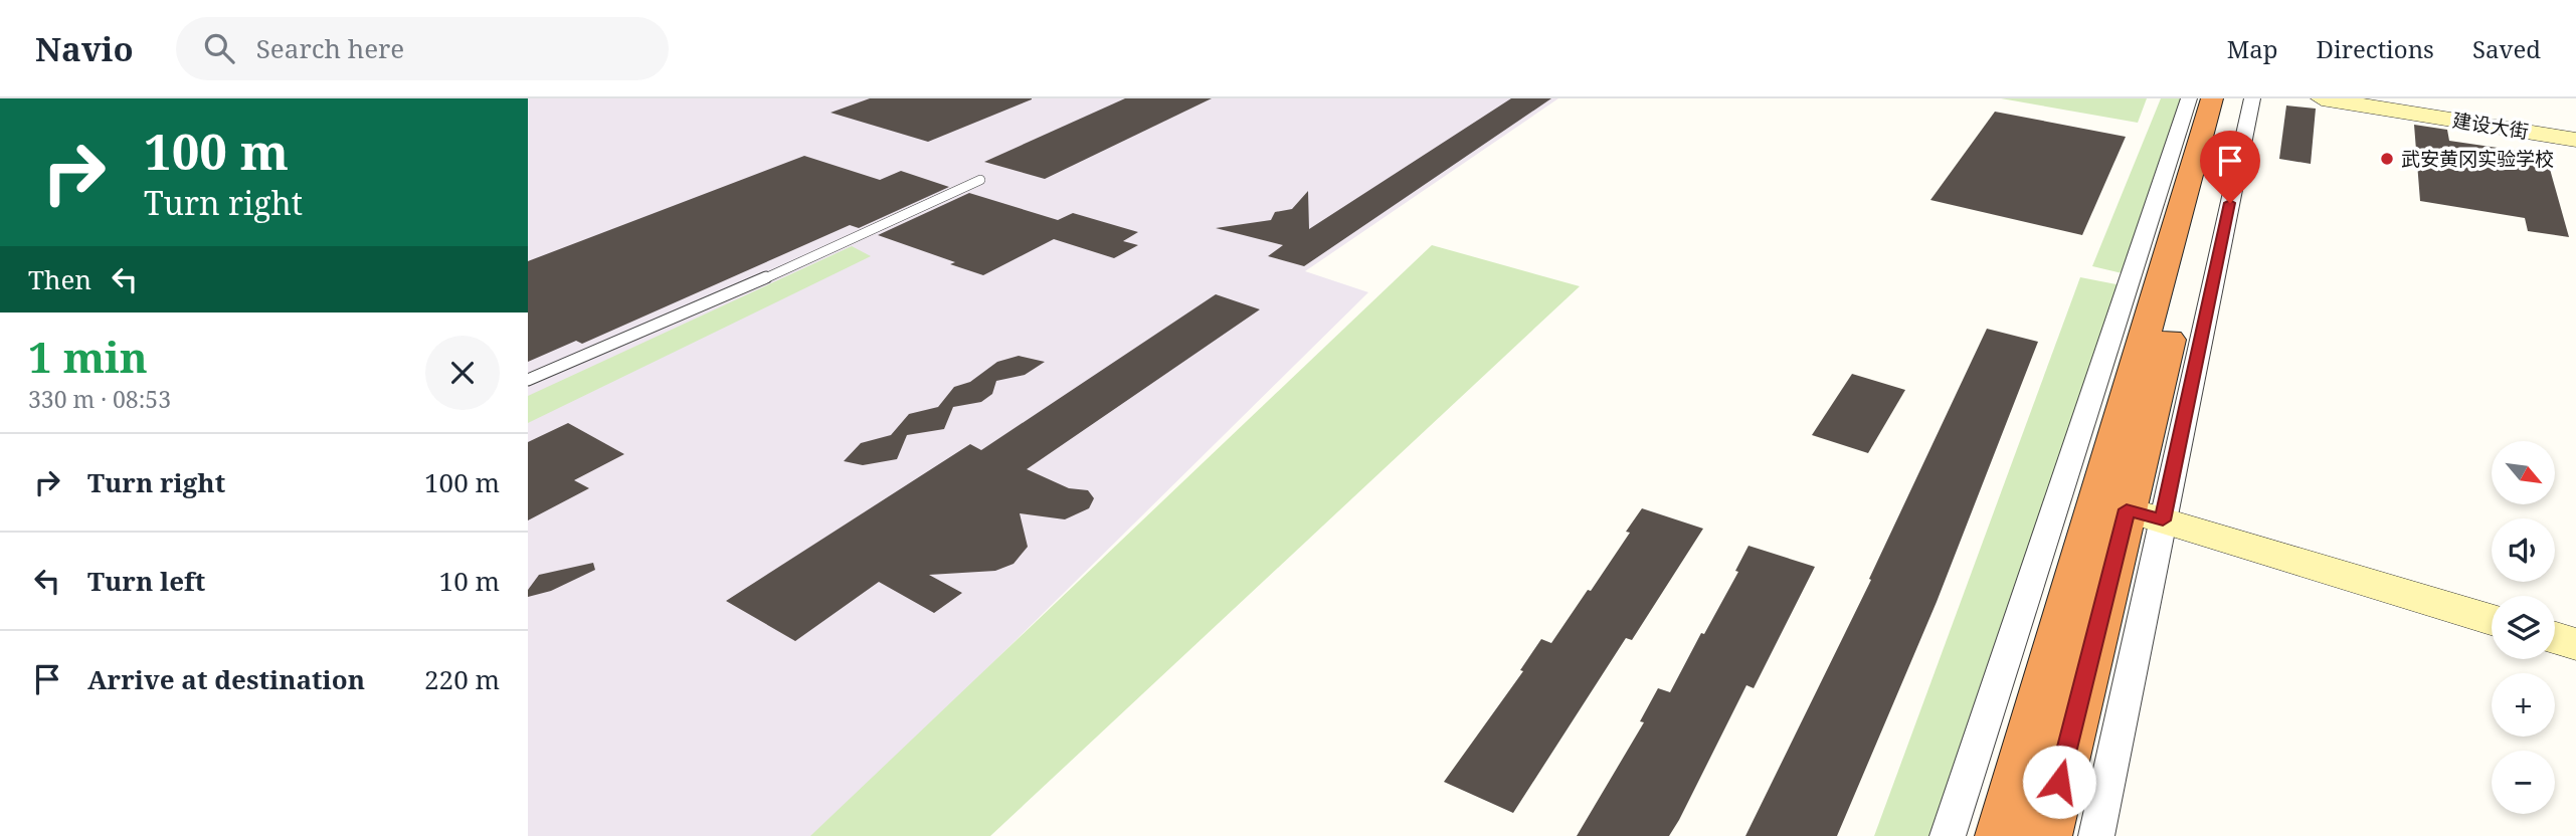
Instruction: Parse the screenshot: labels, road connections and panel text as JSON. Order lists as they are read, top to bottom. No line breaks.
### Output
{"streets":{"main road":["建设大街"]},"places":["武安黄冈实验学校"],"north":"bottom right","page":{"header":"Navio","search":"Search here","nav":["Map","Directions","Saved"],"turn":["100 m","Turn right"],"then":"Then","heading":["1 min","330 m · 08:53"],"list":[{"name":"Turn right","value":"100 m"},{"name":"Turn left","value":"10 m"},{"name":"Arrive at destination","value":"220 m"}],"map_buttons":["+","−"]}}
